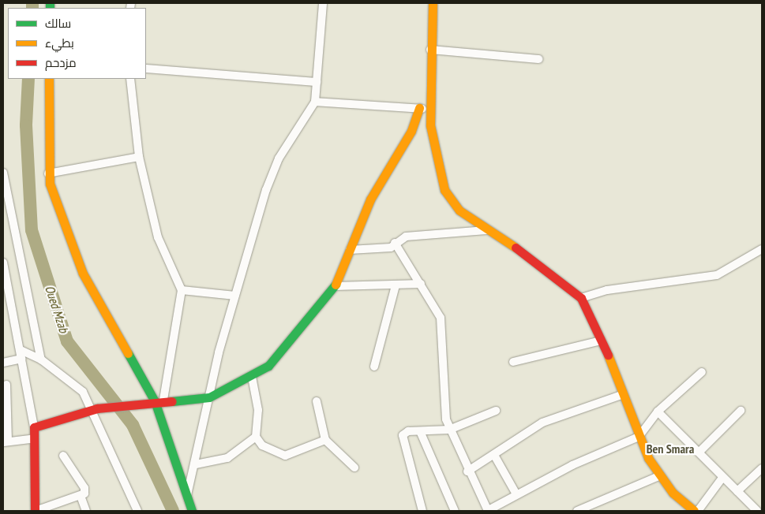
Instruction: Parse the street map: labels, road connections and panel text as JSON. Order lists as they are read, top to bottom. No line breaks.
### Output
{"districts":["Ben Smara"],"water":["Oued Mzab"],"legend":["سالك","بطيء","مزدحم"]}
